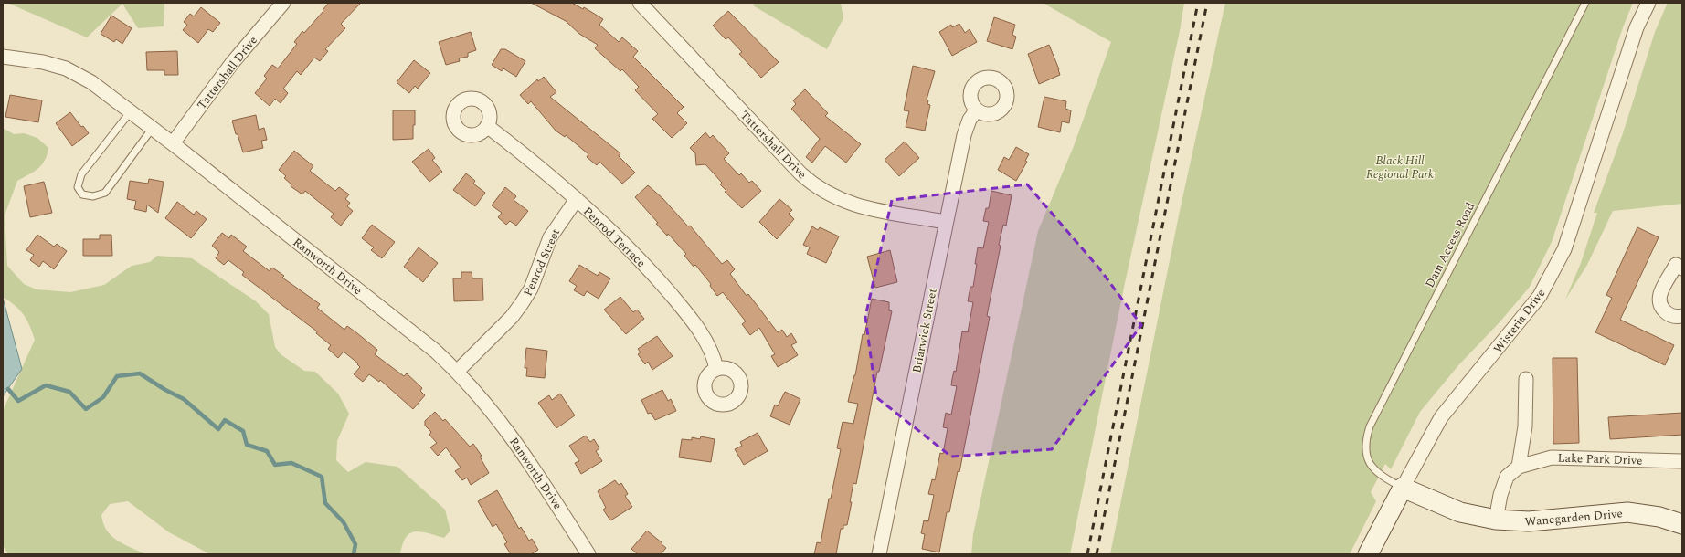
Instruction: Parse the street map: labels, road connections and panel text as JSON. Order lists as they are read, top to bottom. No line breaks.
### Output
{"streets":{"street":["Tattershall Drive","Penrod Terrace","Penrod Street","Ranworth Drive","Wisteria Drive","Briarwick Street","Lake Park Drive","Wanegarden Drive"],"lane":["Dam Access Road"]},"crossings":[["Tattershall Drive","Ranworth Drive"],["Tattershall Drive","Briarwick Street"],["Penrod Terrace","Penrod Street"],["Dam Access Road","Wisteria Drive"],["Dam Access Road","Wanegarden Drive"],["Penrod Street","Ranworth Drive"],["Wisteria Drive","Wanegarden Drive"],["Lake Park Drive","Wanegarden Drive"]],"parks":["Black Hill Regional Park"]}
